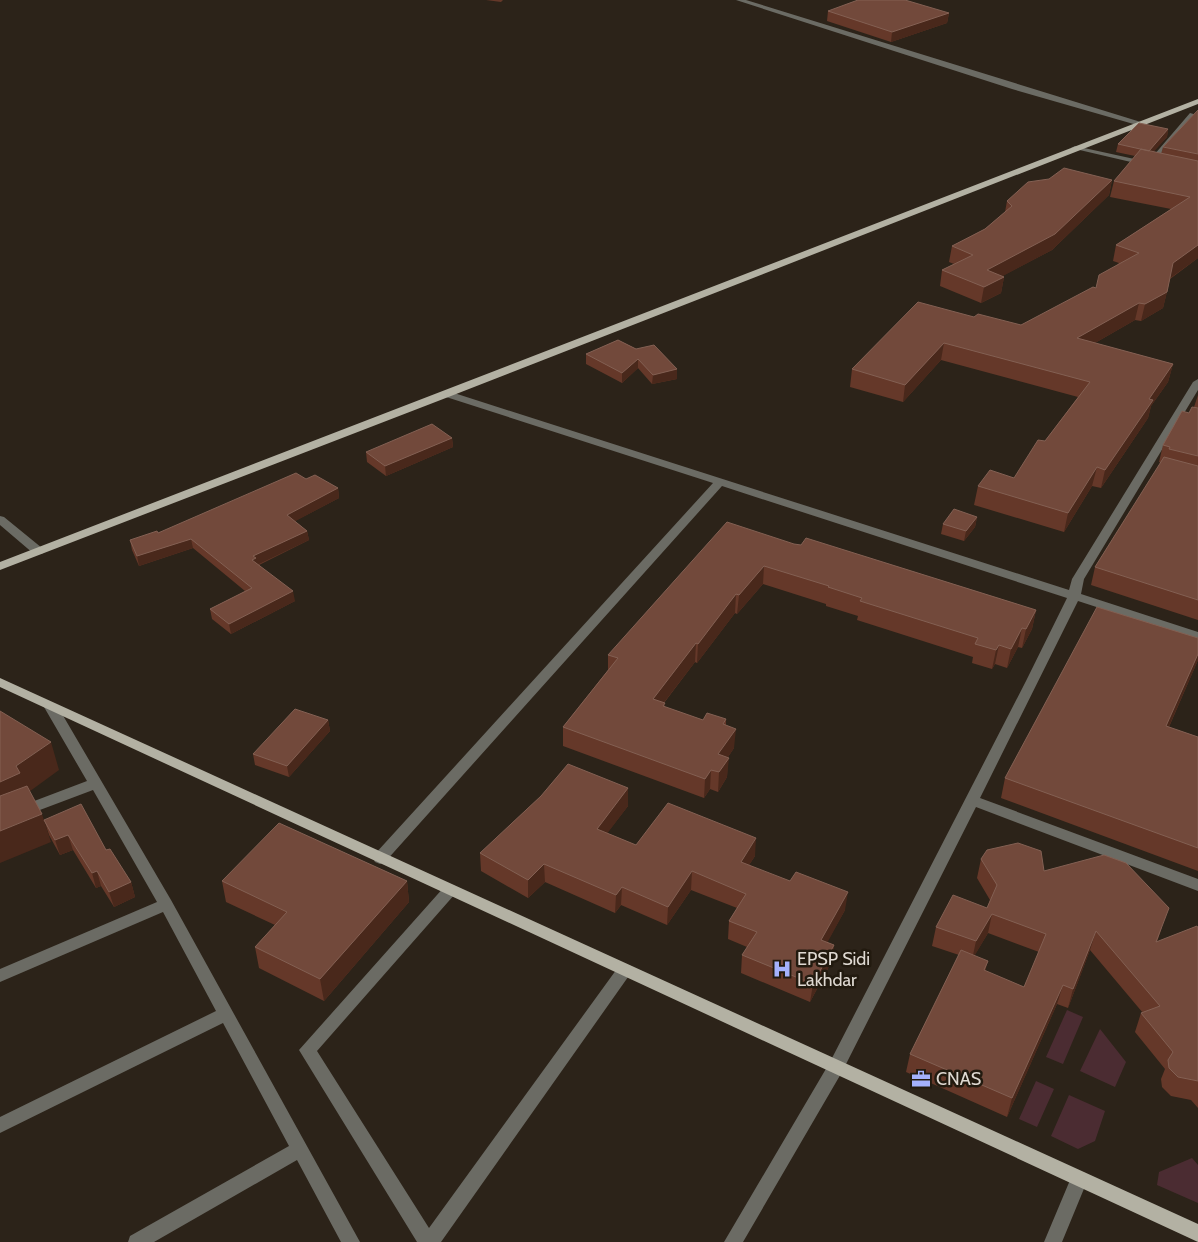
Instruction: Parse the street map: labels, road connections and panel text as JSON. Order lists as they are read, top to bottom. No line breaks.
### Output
{"places":{"hospital":["EPSP Sidi Lakhdar"],"office":["CNAS"]}}
